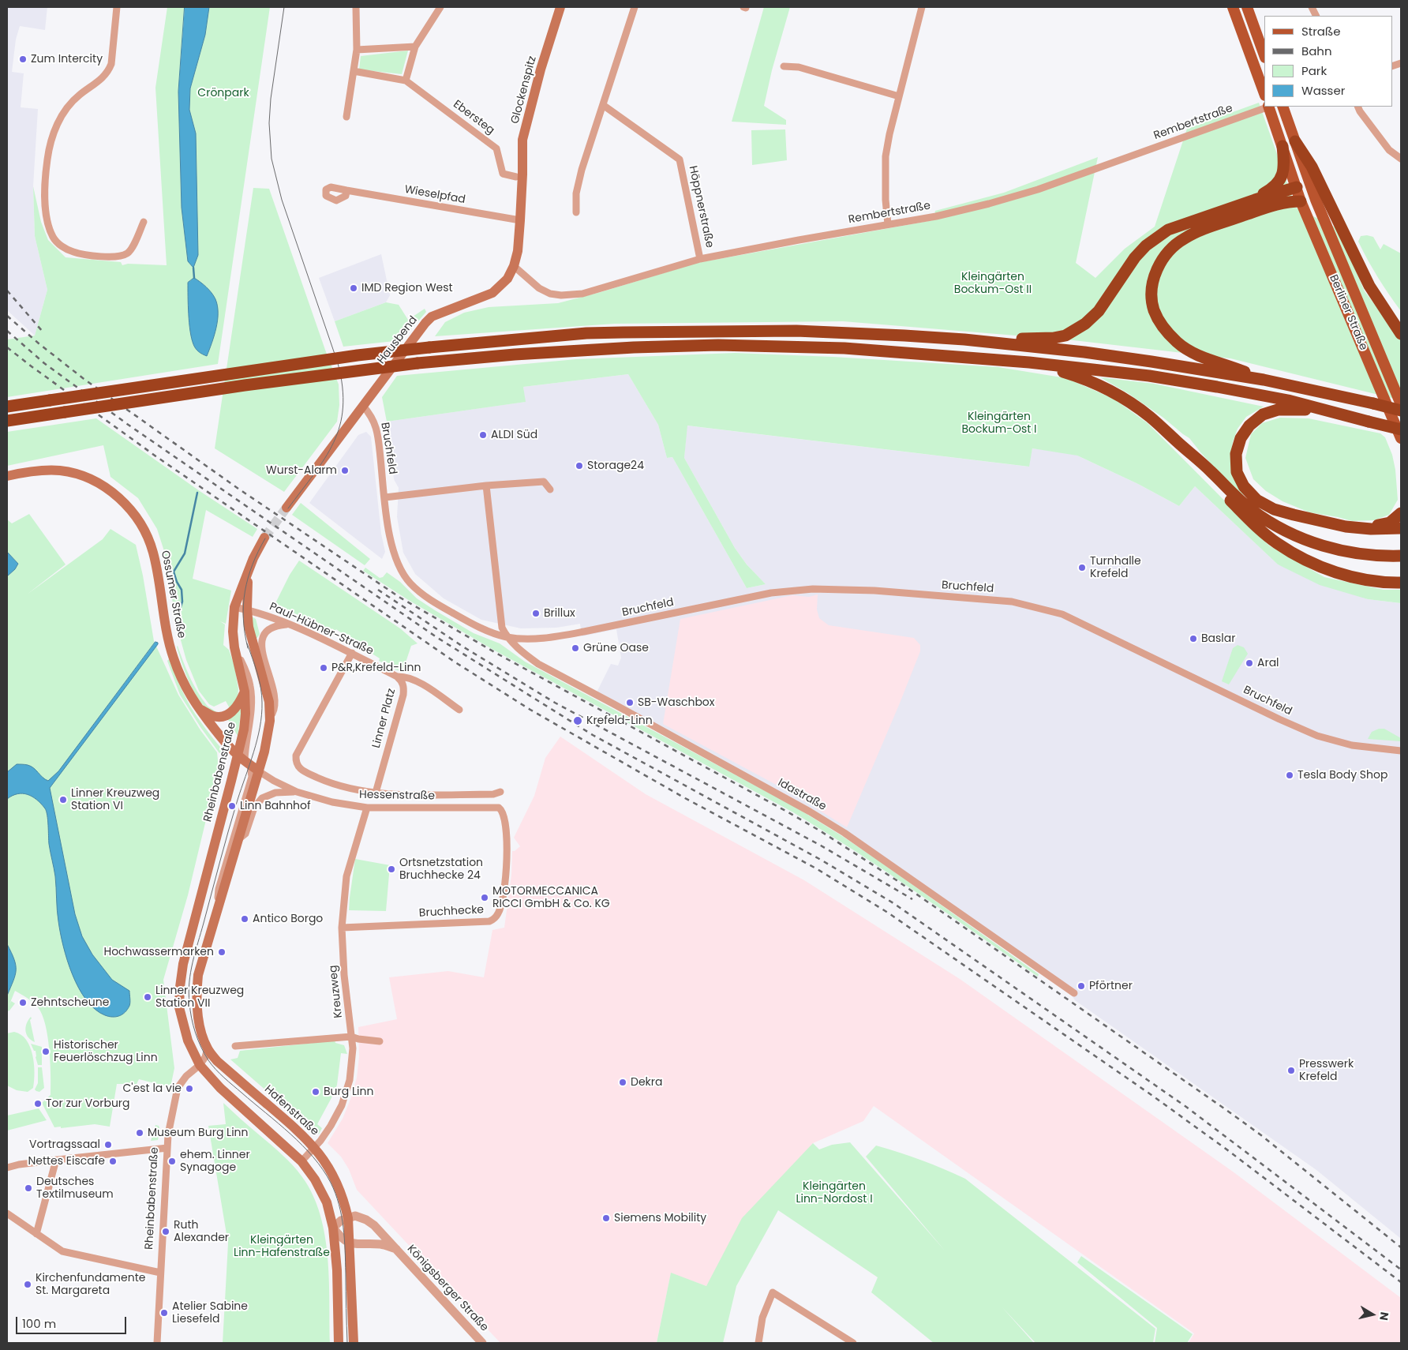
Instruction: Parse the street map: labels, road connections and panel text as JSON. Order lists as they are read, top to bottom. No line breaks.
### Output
{"streets":{"main road":["Glockenspitz","Berliner Straße","Hausbend","Ossumer Straße","Rheinbabenstraße","Hafenstraße"],"street":["Ebersteg","Rembertstraße","Wieselpfad","Höppnerstraße","Bruchfeld","Paul-Hübner-Straße","Linner Platz","Idastraße","Hessenstraße","Bruchhecke","Kreuzweg","Königsberger Straße"]},"crossings":[["Glockenspitz","Ebersteg"],["Glockenspitz","Hausbend"],["Ebersteg","Hausbend"],["Rembertstraße","Höppnerstraße"],["Rembertstraße","Berliner Straße"],["Rembertstraße","Hausbend"],["Wieselpfad","Hausbend"],["Hausbend","Bruchfeld"],["Bruchfeld","Idastraße"],["Ossumer Straße","Rheinbabenstraße"],["Ossumer Straße","Hessenstraße"],["Paul-Hübner-Straße","Linner Platz"],["Paul-Hübner-Straße","Rheinbabenstraße"],["Rheinbabenstraße","Hessenstraße"],["Rheinbabenstraße","Hafenstraße"],["Hessenstraße","Bruchhecke"],["Hessenstraße","Kreuzweg"],["Bruchhecke","Kreuzweg"],["Kreuzweg","Hafenstraße"],["Hafenstraße","Königsberger Straße"]],"parks":["Crönpark","Kleingärten Bockum-Ost II","Kleingärten Bockum-Ost I","Kleingärten Linn-Nordost I","Kleingärten Linn-Hafenstraße"],"places":["Zum Intercity","IMD Region West","ALDI Süd","Storage24","Wurst-Alarm","Turnhalle Krefeld","Brillux","Baslar","Grüne Oase","Aral","P&R,Krefeld-Linn","SB-Waschbox","Krefeld-Linn","Tesla Body Shop","Linner Kreuzweg Station VI","Linn Bahnhof","Ortsnetzstation Bruchhecke 24","MOTORMECCANICA RICCI GmbH & Co. KG","Antico Borgo","Hochwassermarken","Pförtner","Linner Kreuzweg Station VII","Zehntscheune","Historischer Feuerlöschzug Linn","Presswerk Krefeld","Dekra","C'est la vie","Burg Linn","Tor zur Vorburg","Museum Burg Linn","Vortragssaal","Nettes Eiscafe","ehem. Linner Synagoge","Deutsches Textilmuseum","Siemens Mobility","Ruth Alexander","Kirchenfundamente St. Margareta","Atelier Sabine Liesefeld"],"legend":["Straße","Bahn","Park","Wasser"],"scale_bar":"100 m","north":"right"}
